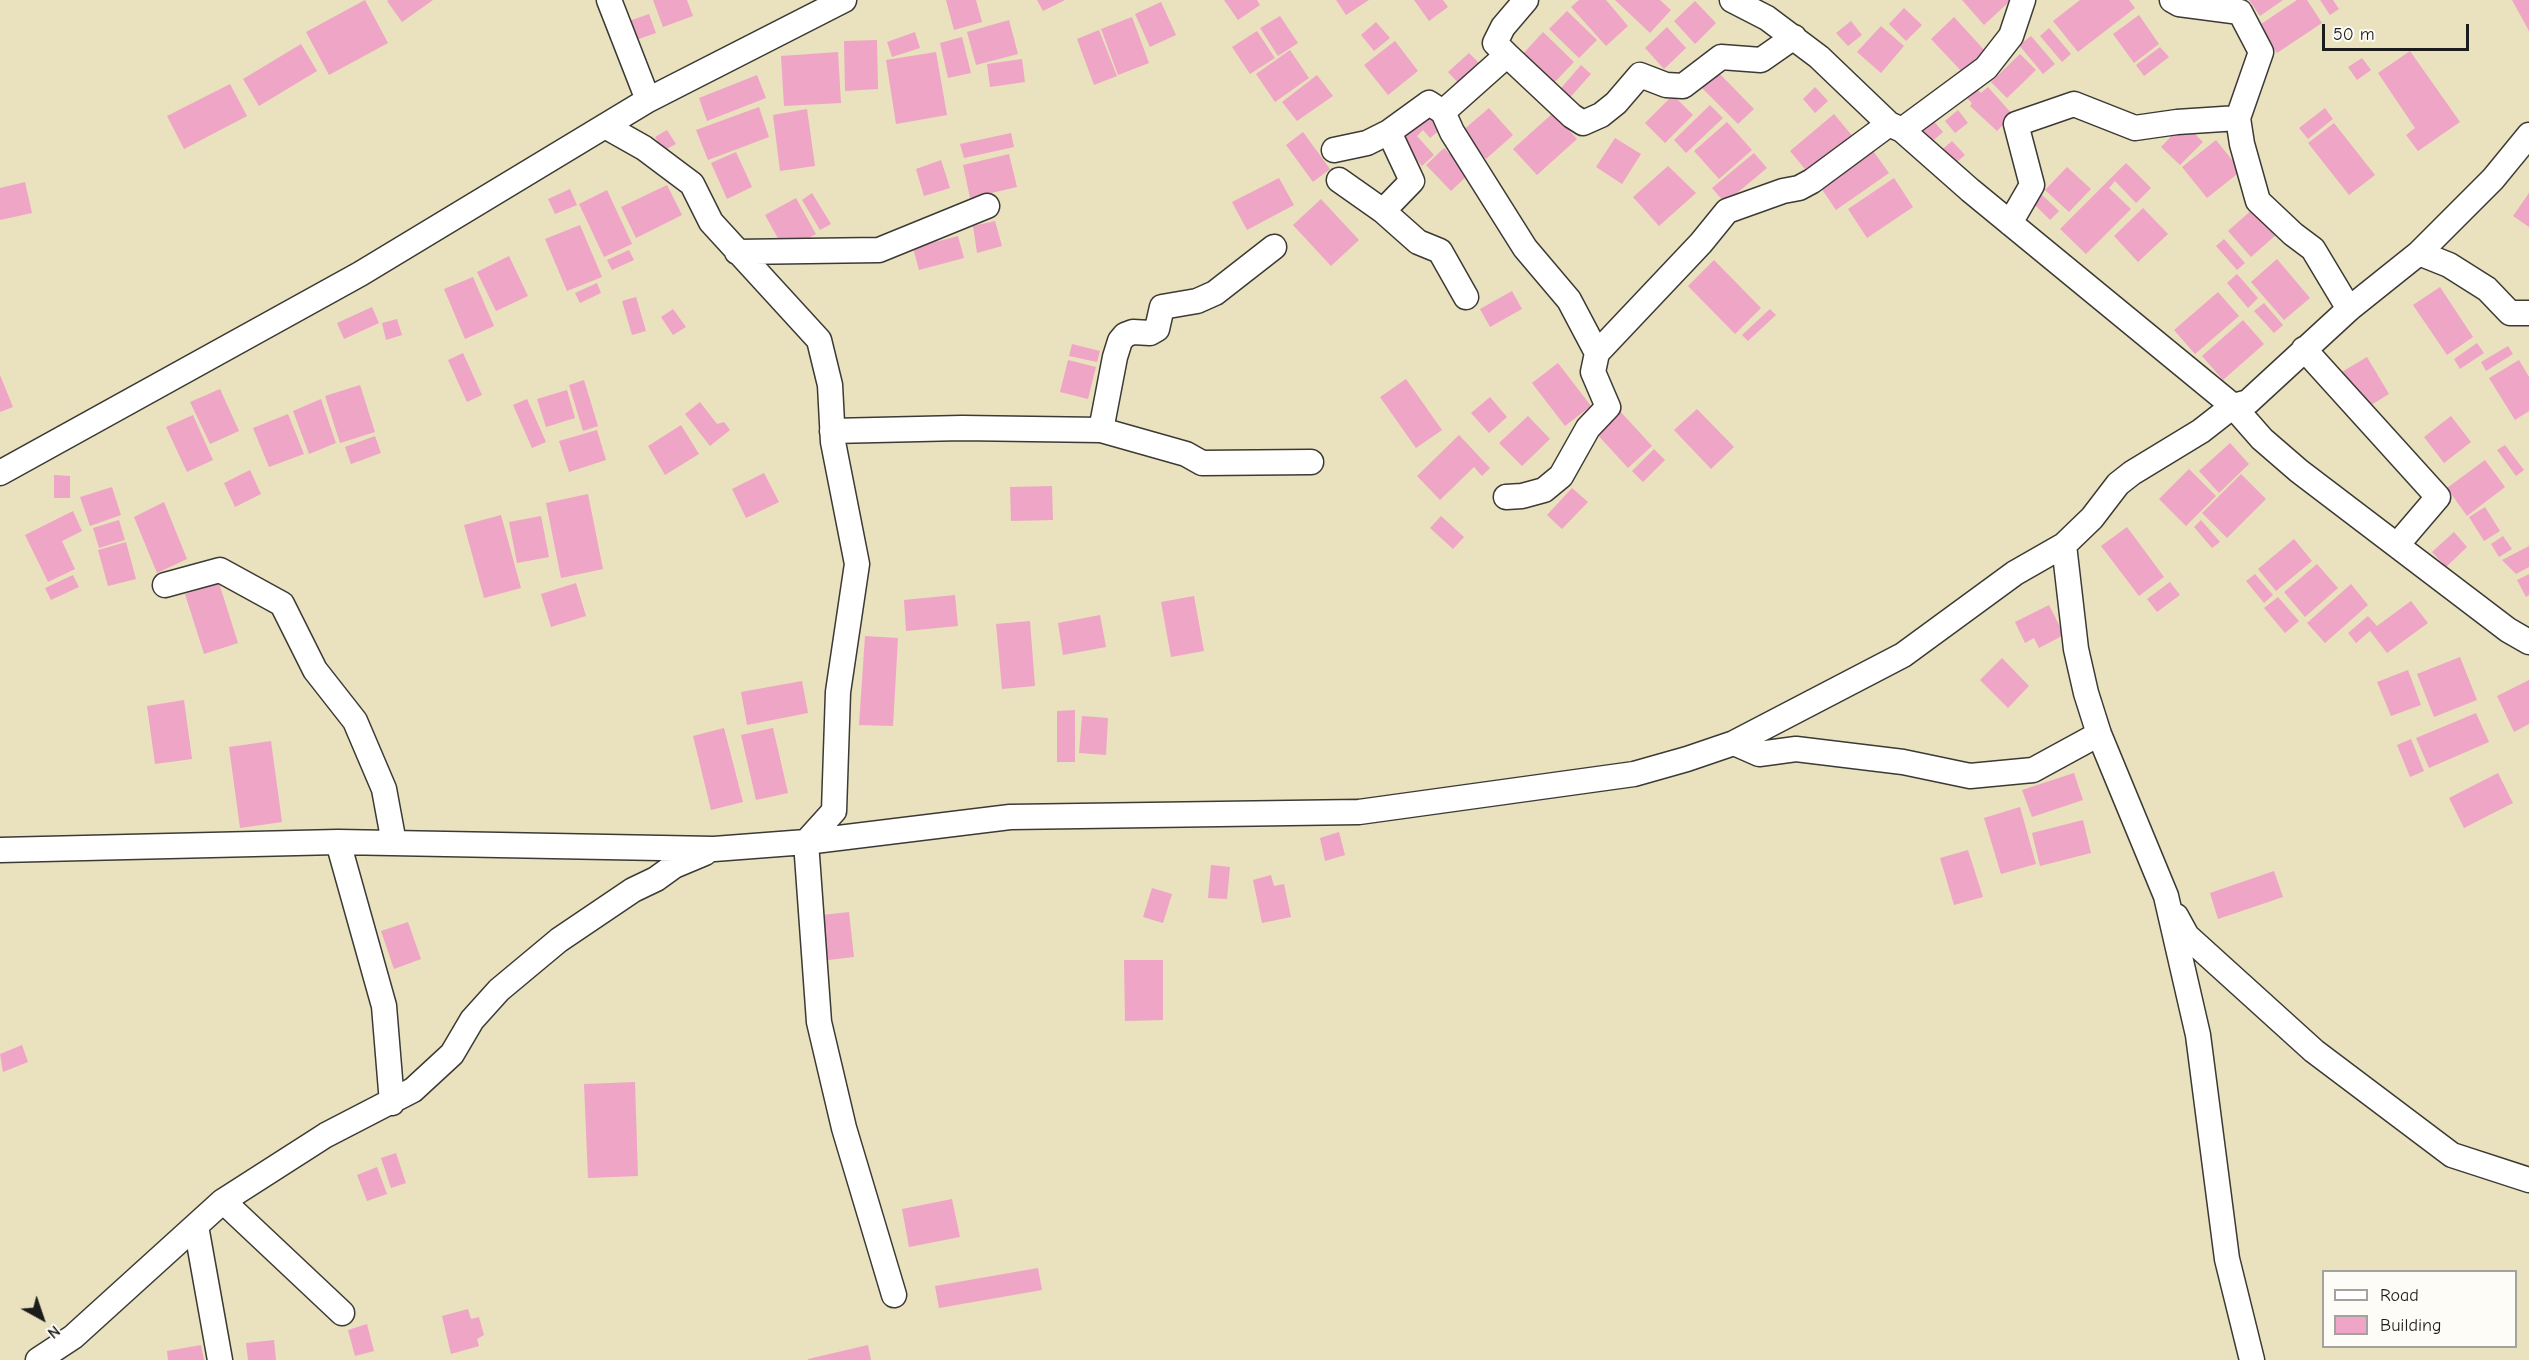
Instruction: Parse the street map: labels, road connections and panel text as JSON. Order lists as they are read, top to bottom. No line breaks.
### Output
{"legend":["Road","Building"],"scale_bar":"50 m","north":"bottom right"}
